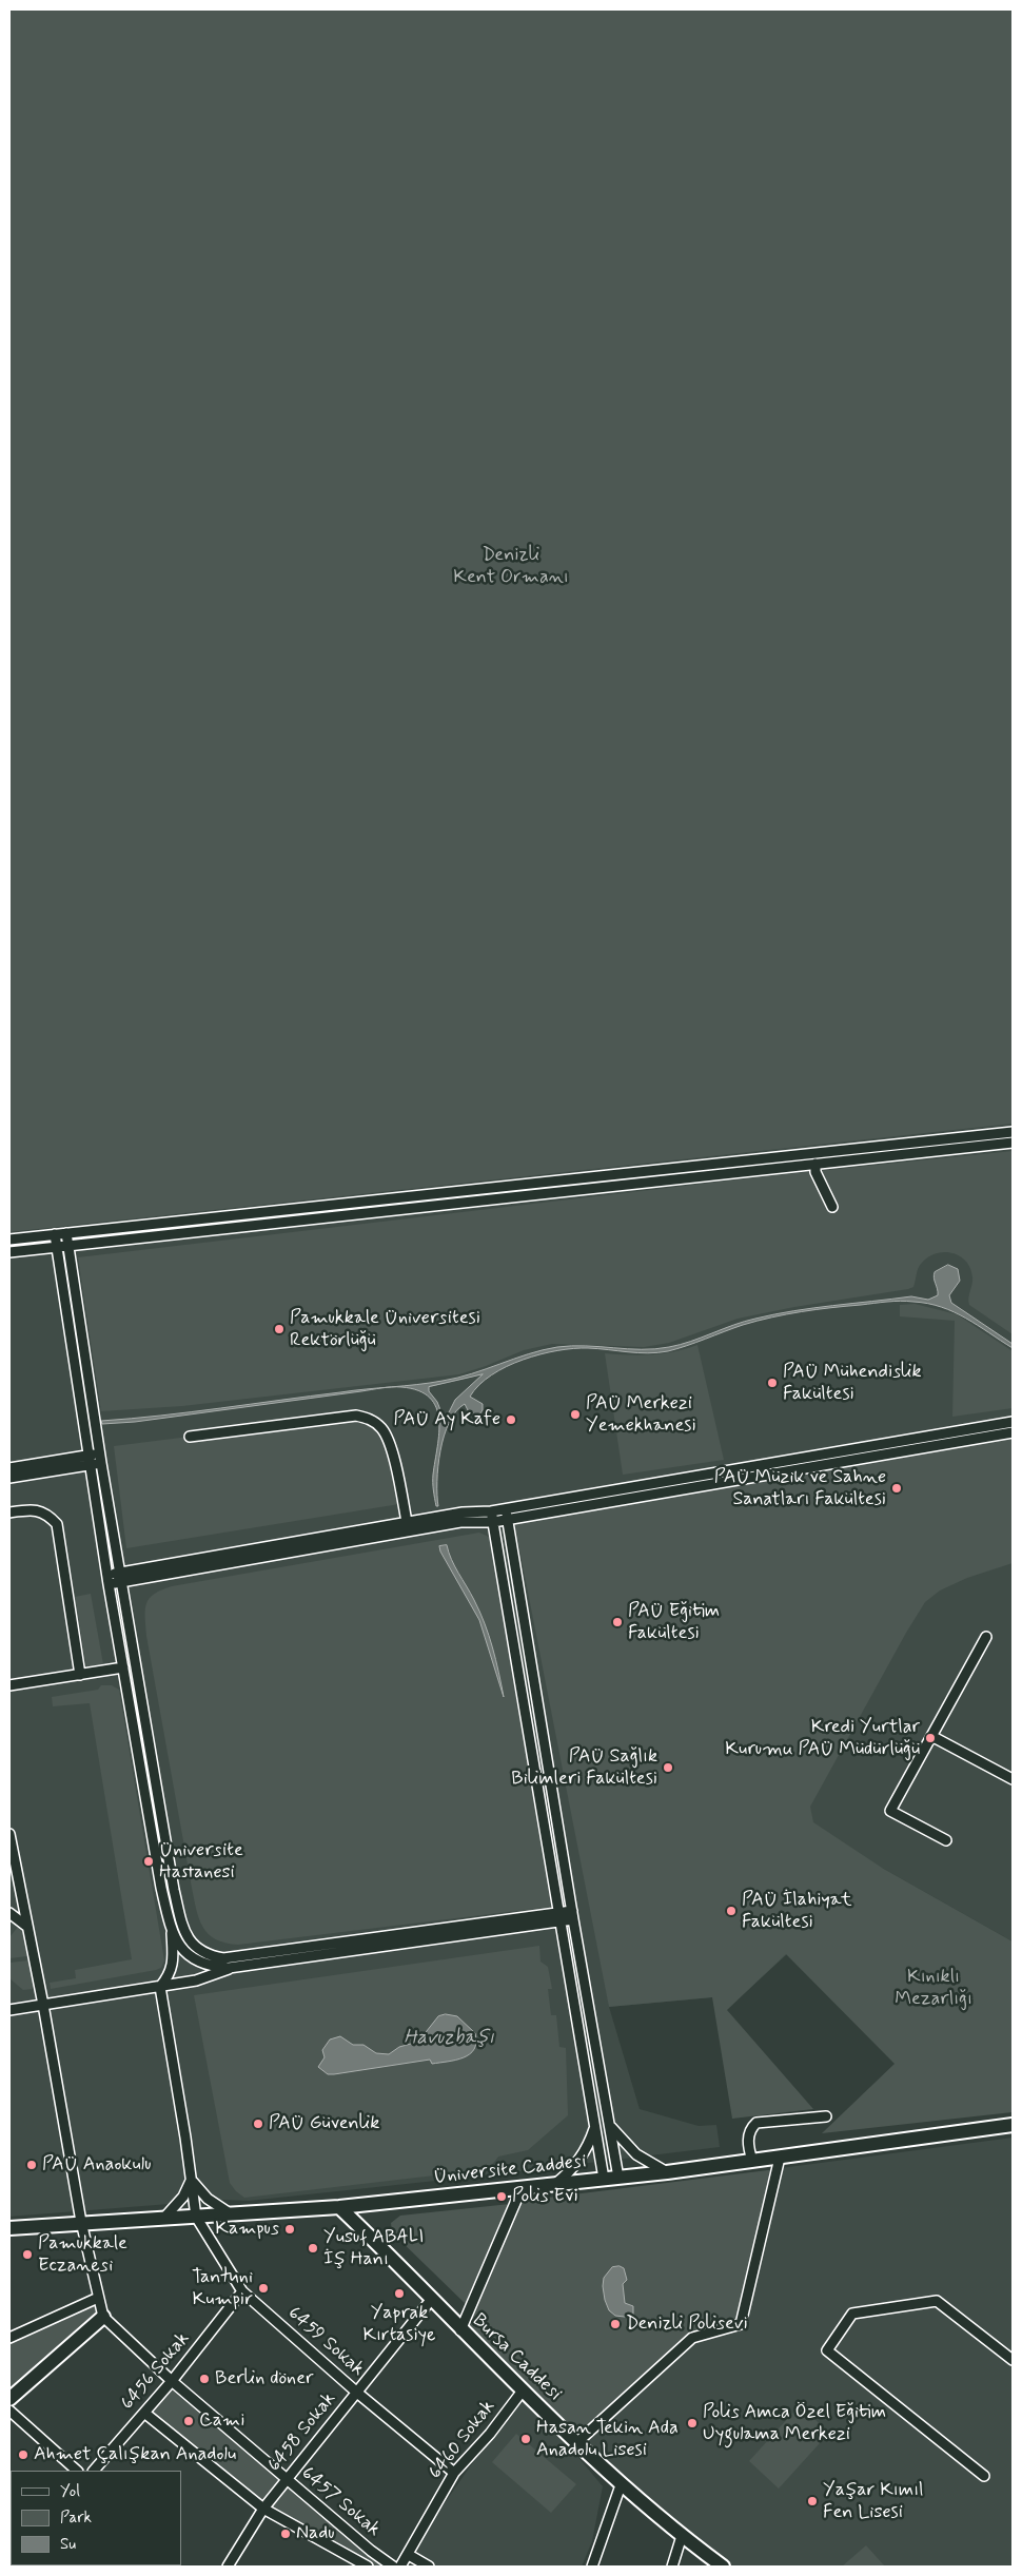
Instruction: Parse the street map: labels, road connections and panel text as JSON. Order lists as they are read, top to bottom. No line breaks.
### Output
{"streets":{"main road":["Üniversite Caddesi","Bursa Caddesi"],"street":["6459 Sokak","6456 Sokak","6458 Sokak","6460 Sokak","6457 Sokak"]},"crossings":[["Üniversite Caddesi","6459 Sokak"],["Üniversite Caddesi","Bursa Caddesi"],["6459 Sokak","6456 Sokak"],["6459 Sokak","6458 Sokak"],["6459 Sokak","6460 Sokak"],["Bursa Caddesi","6458 Sokak"],["Bursa Caddesi","6460 Sokak"],["6456 Sokak","6457 Sokak"],["6458 Sokak","6457 Sokak"]],"water":["Havuzbaşı"],"parks":["Denizli Kent Ormanı","Kınıklı Mezarlığı"],"places":["Pamukkale Üniversitesi Rektörlüğü","PAÜ Mühendislik Fakültesi","PAÜ Merkezi Yemekhanesi","PAÜ Ay Kafe","PAÜ Müzik ve Sahne Sanatları Fakültesi","PAÜ Eğitim Fakültesi","Kredi Yurtlar Kurumu PAÜ Müdürlüğü","PAÜ Sağlık Bilimleri Fakültesi","Üniversite Hastanesi","PAÜ İlahiyat Fakültesi","PAÜ Güvenlik","PAÜ Anaokulu","Polis Evi","Kampus","Yusuf ABALI İş Hanı","Pamukkale Eczanesi","Tantuni Kumpir","Yaprak Kırtasiye","Denizli Polisevi","Berlin döner","Cami","Polis Amca Özel Eğitim Uygulama Merkezi","Hasan Tekin Ada Anadolu Lisesi","Ahmet Çalışkan Anadolu","Yaşar Kımıl Fen Lisesi","Nadu"],"legend":["Yol","Park","Su"]}
